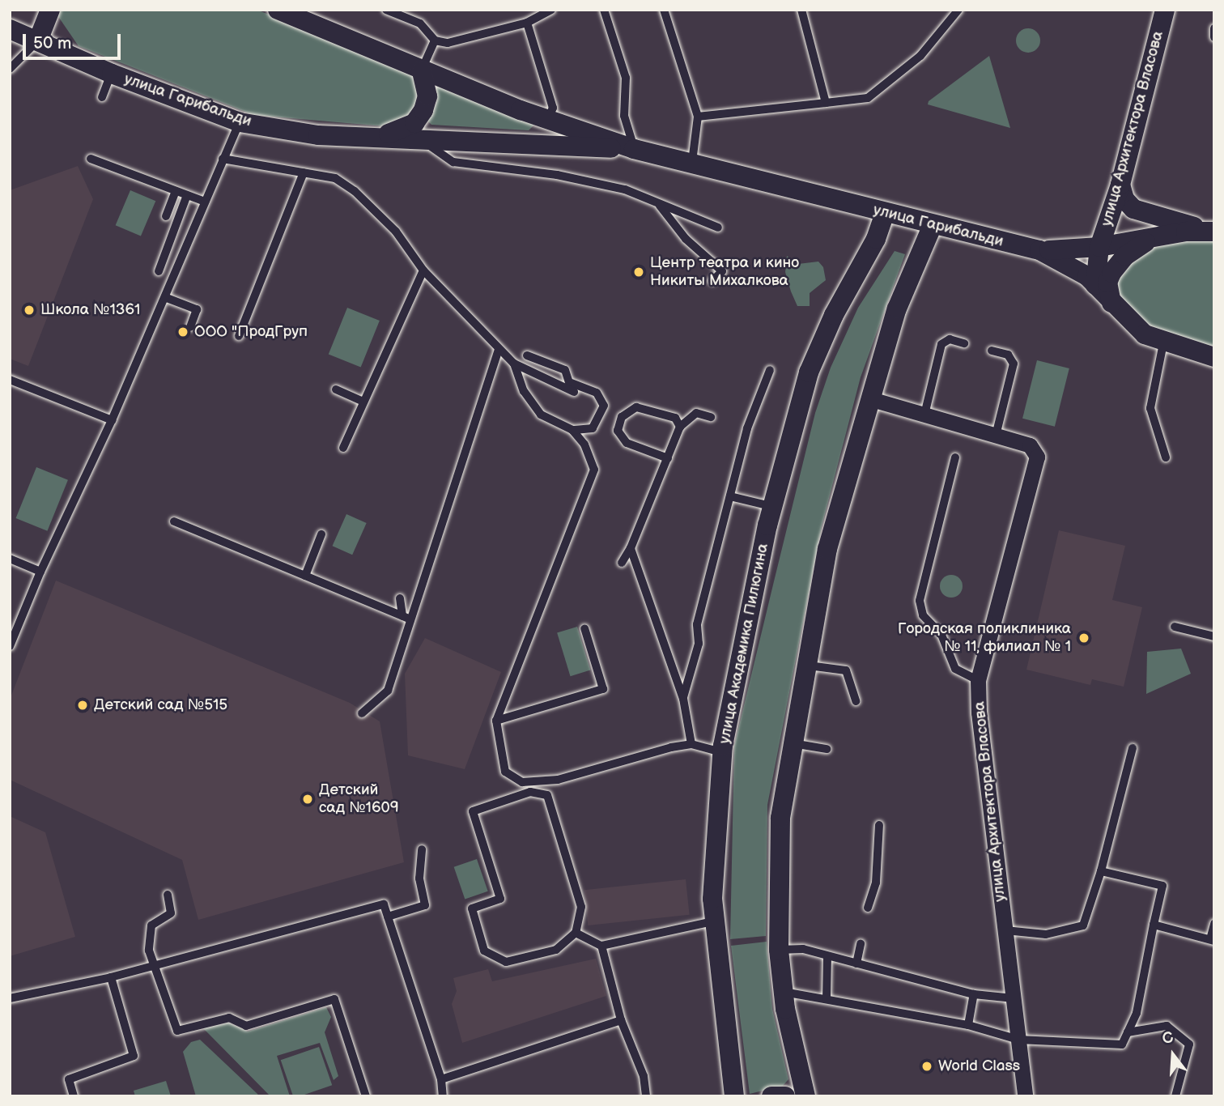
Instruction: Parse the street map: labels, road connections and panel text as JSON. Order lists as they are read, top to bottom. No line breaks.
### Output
{"streets":{"street":["улица Гарибальди","улица Архитектора Власова","улица Академика Пилюгина"]},"crossings":[["улица Гарибальди","улица Архитектора Власова"],["улица Гарибальди","улица Академика Пилюгина"]],"places":["Центр театра и кино Никиты Михалкова","Школа №1361","ООО \"ПродГруп","Городская поликлиника № 11, филиал № 1","Детский сад №515","Детский сад №1609","World Class"],"scale_bar":"50 m","north":"top"}
